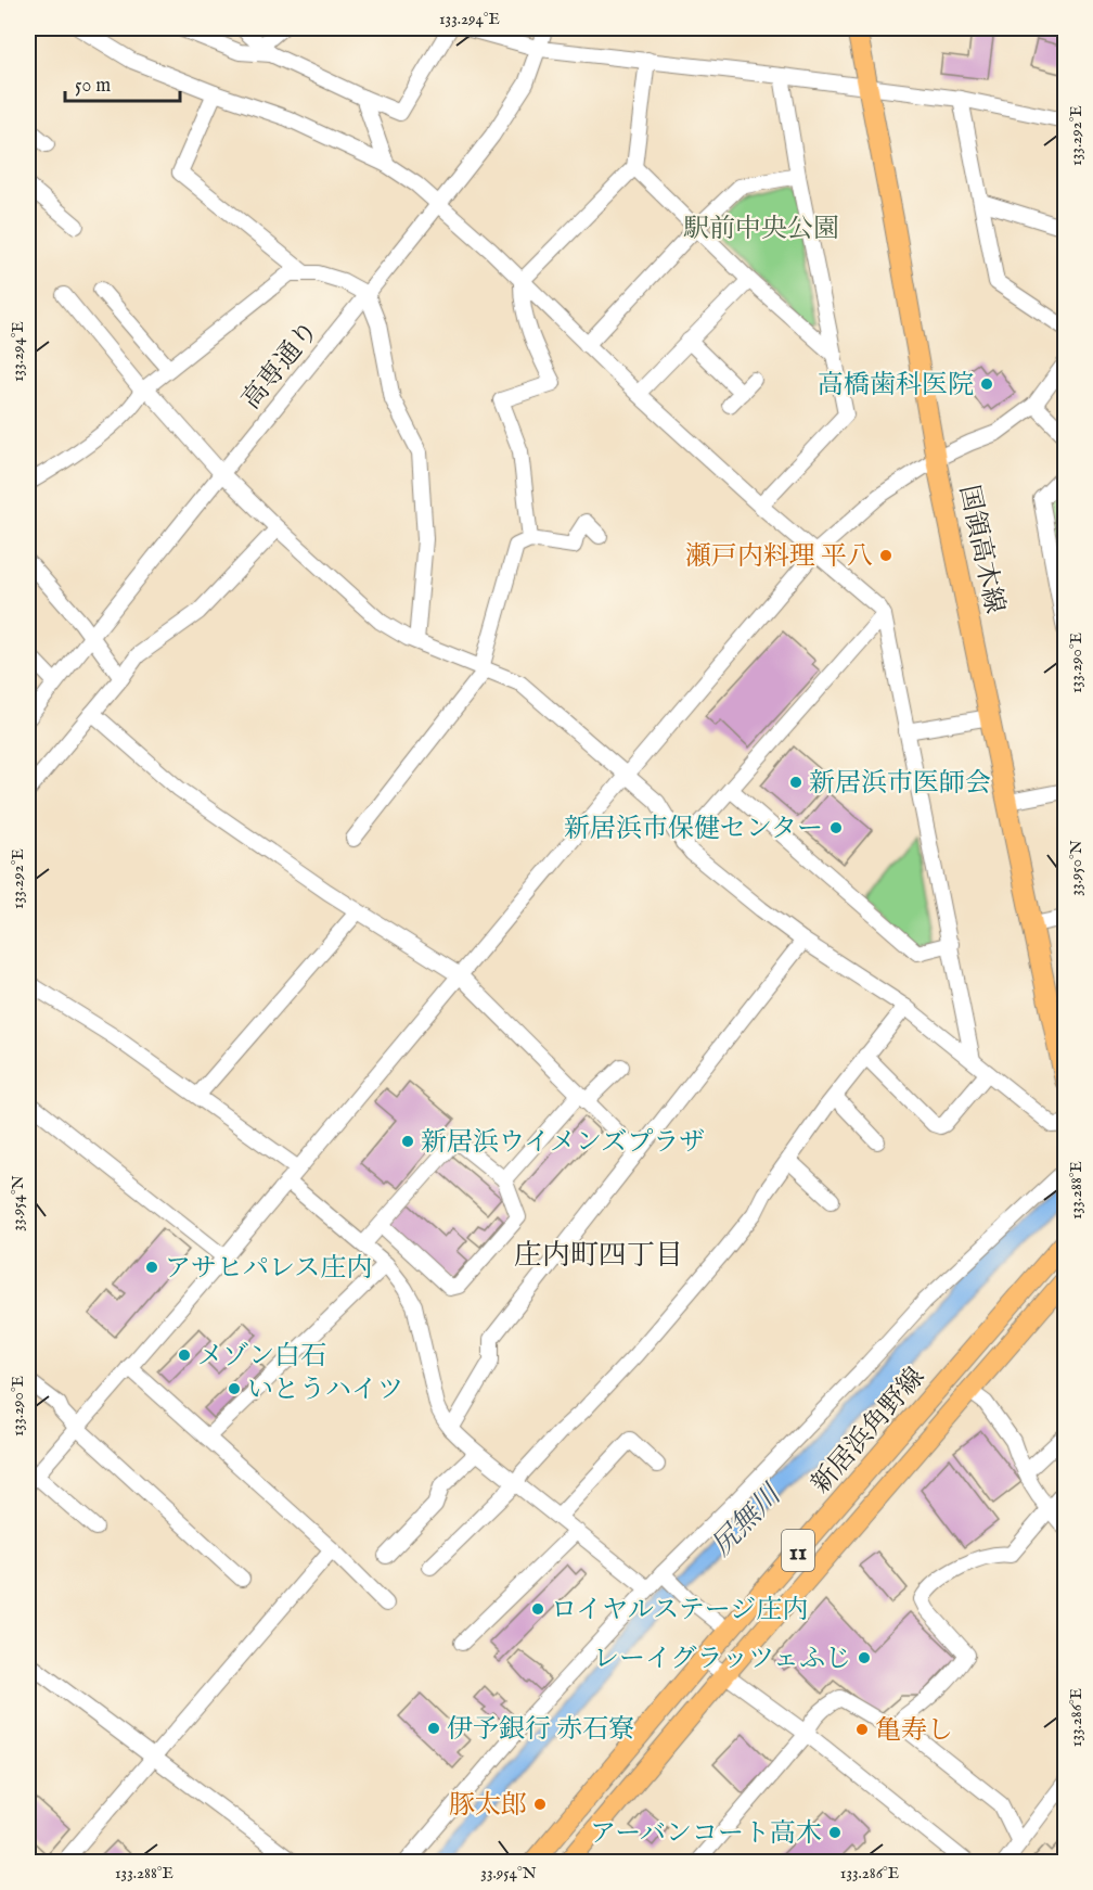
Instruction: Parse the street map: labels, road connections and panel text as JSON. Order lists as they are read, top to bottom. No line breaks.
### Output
{"streets":{"main road":["国領高木線","新居浜角野線","11"],"street":["高専通り"]},"districts":["庄内町四丁目"],"water":["尻無川"],"parks":["駅前中央公園"],"places":["高橋歯科医院","瀬戸内料理 平八","新居浜市医師会","新居浜市保健センター","新居浜ウイメンズプラザ","アサヒパレス庄内","メゾン白石","いとうハイツ","ロイヤルステージ庄内","レーイグラッツェふじ","伊予銀行 赤石寮","亀寿し","豚太郎","アーバンコート高木"],"scale_bar":"50 m","coordinates":["133.294°E","133.292°E","133.290°E","33.950°N","133.288°E","33.954°N","133.286°E"]}
